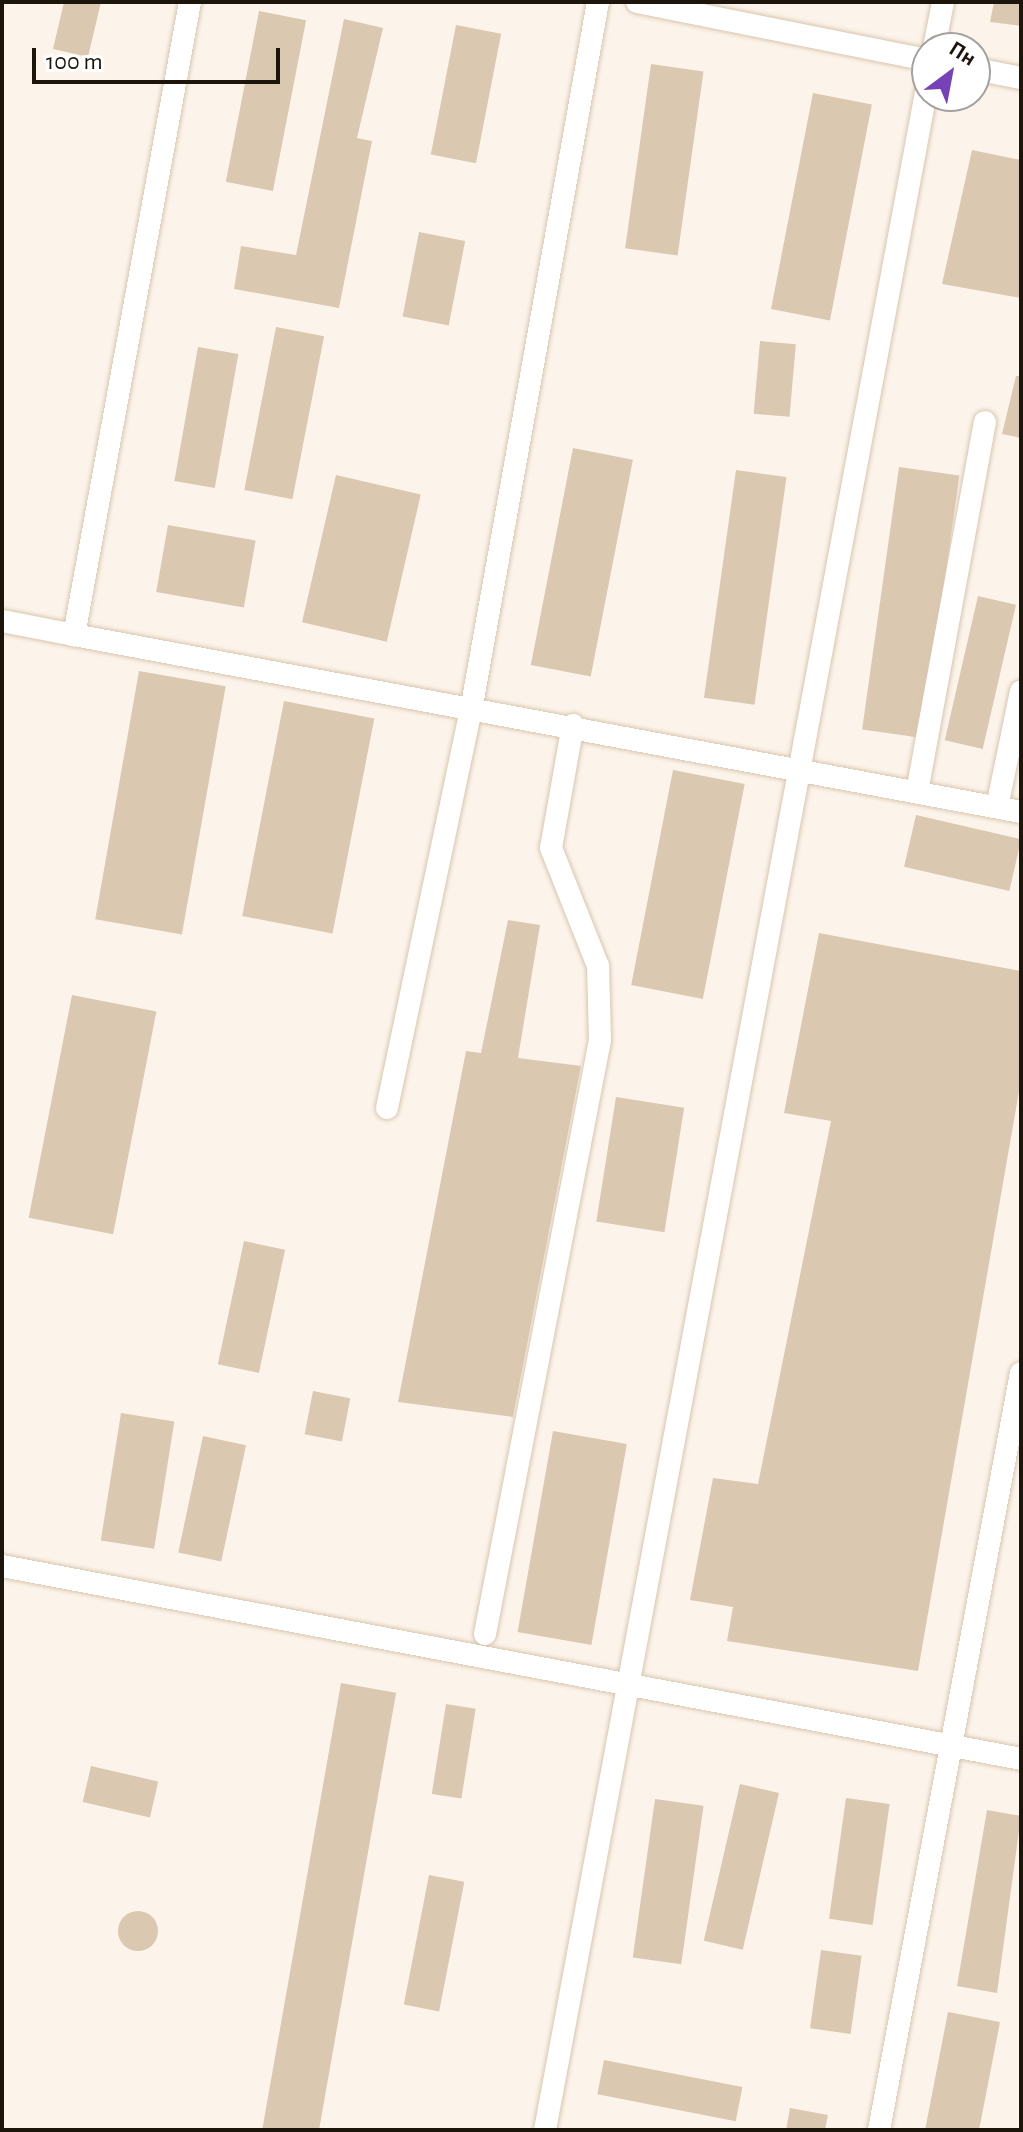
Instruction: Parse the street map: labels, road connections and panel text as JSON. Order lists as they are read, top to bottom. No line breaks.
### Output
{"scale_bar":"100 m","north":"top right"}
